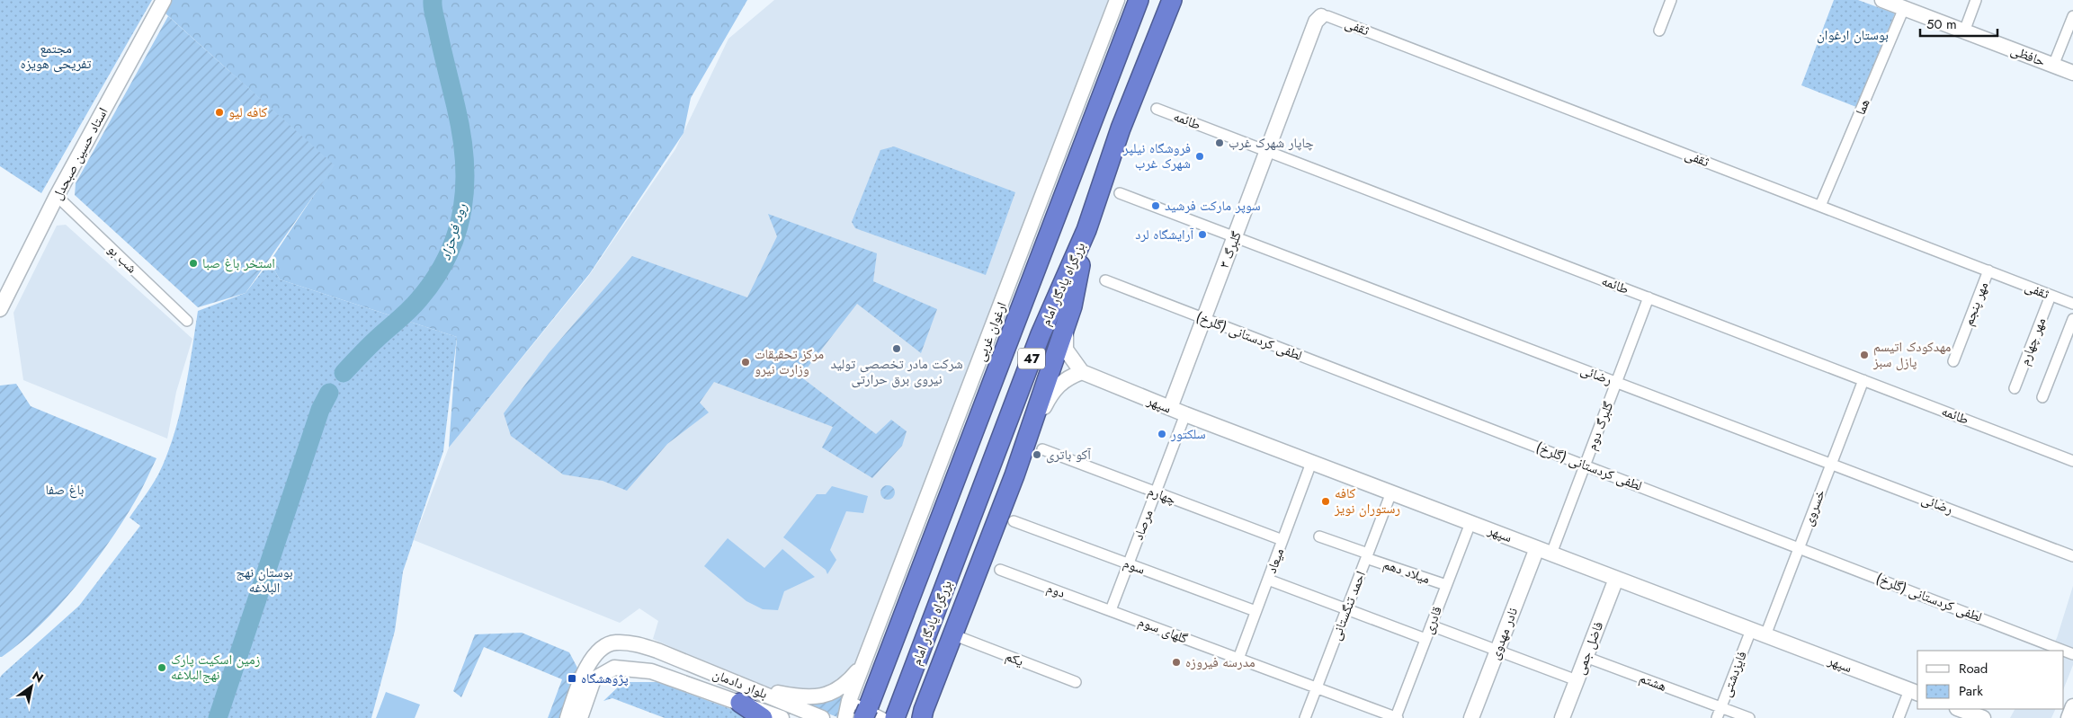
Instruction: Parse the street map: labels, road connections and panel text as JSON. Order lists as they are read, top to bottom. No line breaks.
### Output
{"streets":{"highway":["بزرگراه یادگار امام","47"],"street":["ثقفی","حافظی","هما","طائمه","استاد حسین صبحدل","گلبرگ ۳","شب بو","مهر پنجم","ارغوان غربی","لطفی کردستانی (گلرخ)","مهر چهارم","رضائی","سپهر","گلبرگ دوم","چهارم","خسروی","مرصاد","میعاد","سوم","میلاد دهم","دوم","احمد تنگستانی","قادری","گلهای سوم","نادر مهدوی","فاضل جمی","یکم","فایزدشتی","هشتم","بلوار دادمان"]},"crossings":[["ثقفی","هما"],["ثقفی","گلبرگ ۳"],["ثقفی","مهر پنجم"],["ثقفی","مهر چهارم"],["حافظی","هما"],["طائمه","گلبرگ ۳"],["طائمه","گلبرگ دوم"],["طائمه","خسروی"],["استاد حسین صبحدل","شب بو"],["گلبرگ ۳","لطفی کردستانی (گلرخ)"],["گلبرگ ۳","رضائی"],["گلبرگ ۳","سپهر"],["ارغوان غربی","بلوار دادمان"],["لطفی کردستانی (گلرخ)","گلبرگ دوم"],["لطفی کردستانی (گلرخ)","خسروی"],["رضائی","گلبرگ دوم"],["رضائی","خسروی"],["سپهر","گلبرگ دوم"],["سپهر","خسروی"],["سپهر","مرصاد"],["سپهر","میعاد"],["سپهر","احمد تنگستانی"],["سپهر","قادری"],["سپهر","نادر مهدوی"],["سپهر","فاضل جمی"],["سپهر","فایزدشتی"],["چهارم","مرصاد"],["چهارم","میعاد"],["مرصاد","سوم"],["مرصاد","دوم"],["مرصاد","گلهای سوم"],["میعاد","سوم"],["میعاد","گلهای سوم"],["میلاد دهم","احمد تنگستانی"],["میلاد دهم","قادری"],["دوم","گلهای سوم"],["احمد تنگستانی","گلهای سوم"],["قادری","گلهای سوم"],["فاضل جمی","هشتم"],["فایزدشتی","هشتم"]],"water":["رود فرحزاد"],"parks":["بوستان ارغوان","مجتمع تفریحی هویزه","باغ صفا","بوستان نهج البلاغه"],"places":{"other":["کافه لیو","چاپار شهرک غرب","فروشگاه نیلپر شهرک غرب","سوپر مارکت فرشید","آرایشگاه لرد","استخر باغ صبا","شرکت مادر تخصصی تولید نیروی برق حرارتی","مهدکودک اتیسم پازل سبز","مرکز تحقیقات وزارت نیرو","سلکتور","آکو باتری","کافه رستوران نویز","مدرسه فیروزه","زمین اسکیت پارک نهج‌البلاغه"],"transit":["پژوهشگاه"]},"legend":["Road","Park"],"scale_bar":"50 m","north":"top right"}
